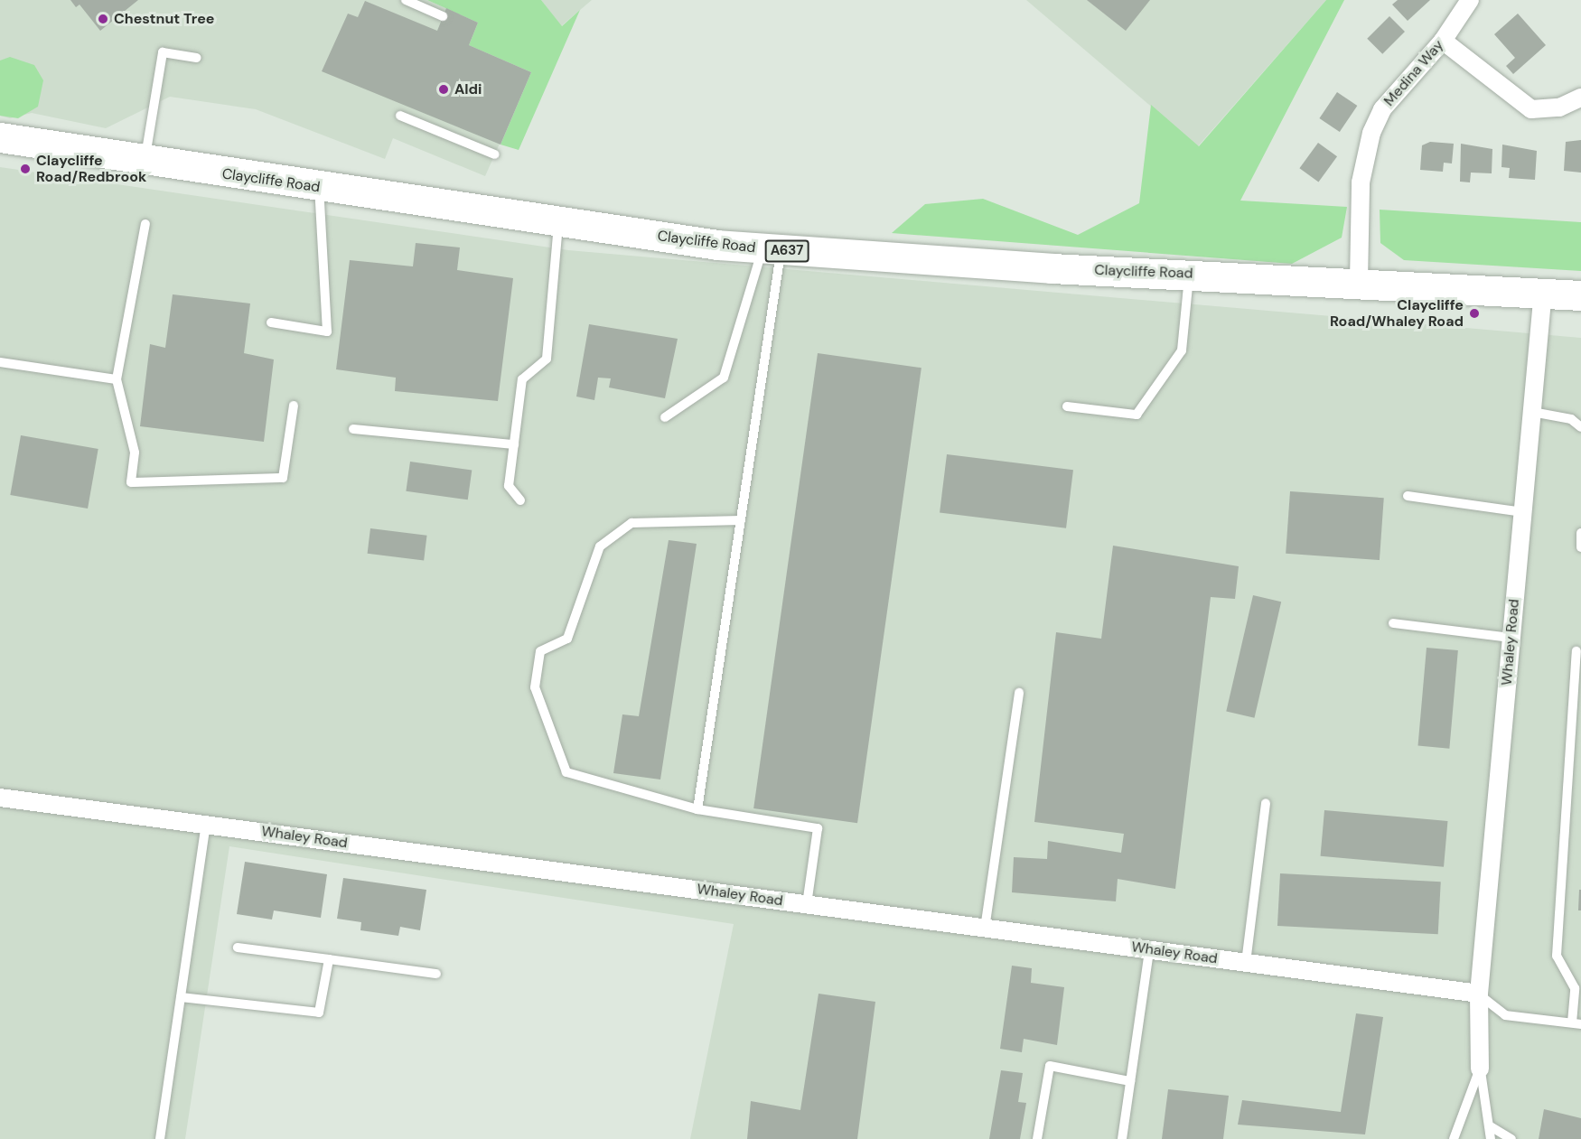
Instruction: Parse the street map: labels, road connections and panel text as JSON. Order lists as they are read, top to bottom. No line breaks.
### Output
{"streets":{"highway":["Claycliffe Road","A637"],"street":["Medina Way","Whaley Road"]},"crossings":[["Medina Way","Claycliffe Road"],["Claycliffe Road","Whaley Road"]],"places":["Chestnut Tree","Aldi","Claycliffe Road/Redbrook","Claycliffe Road/Whaley Road"]}
